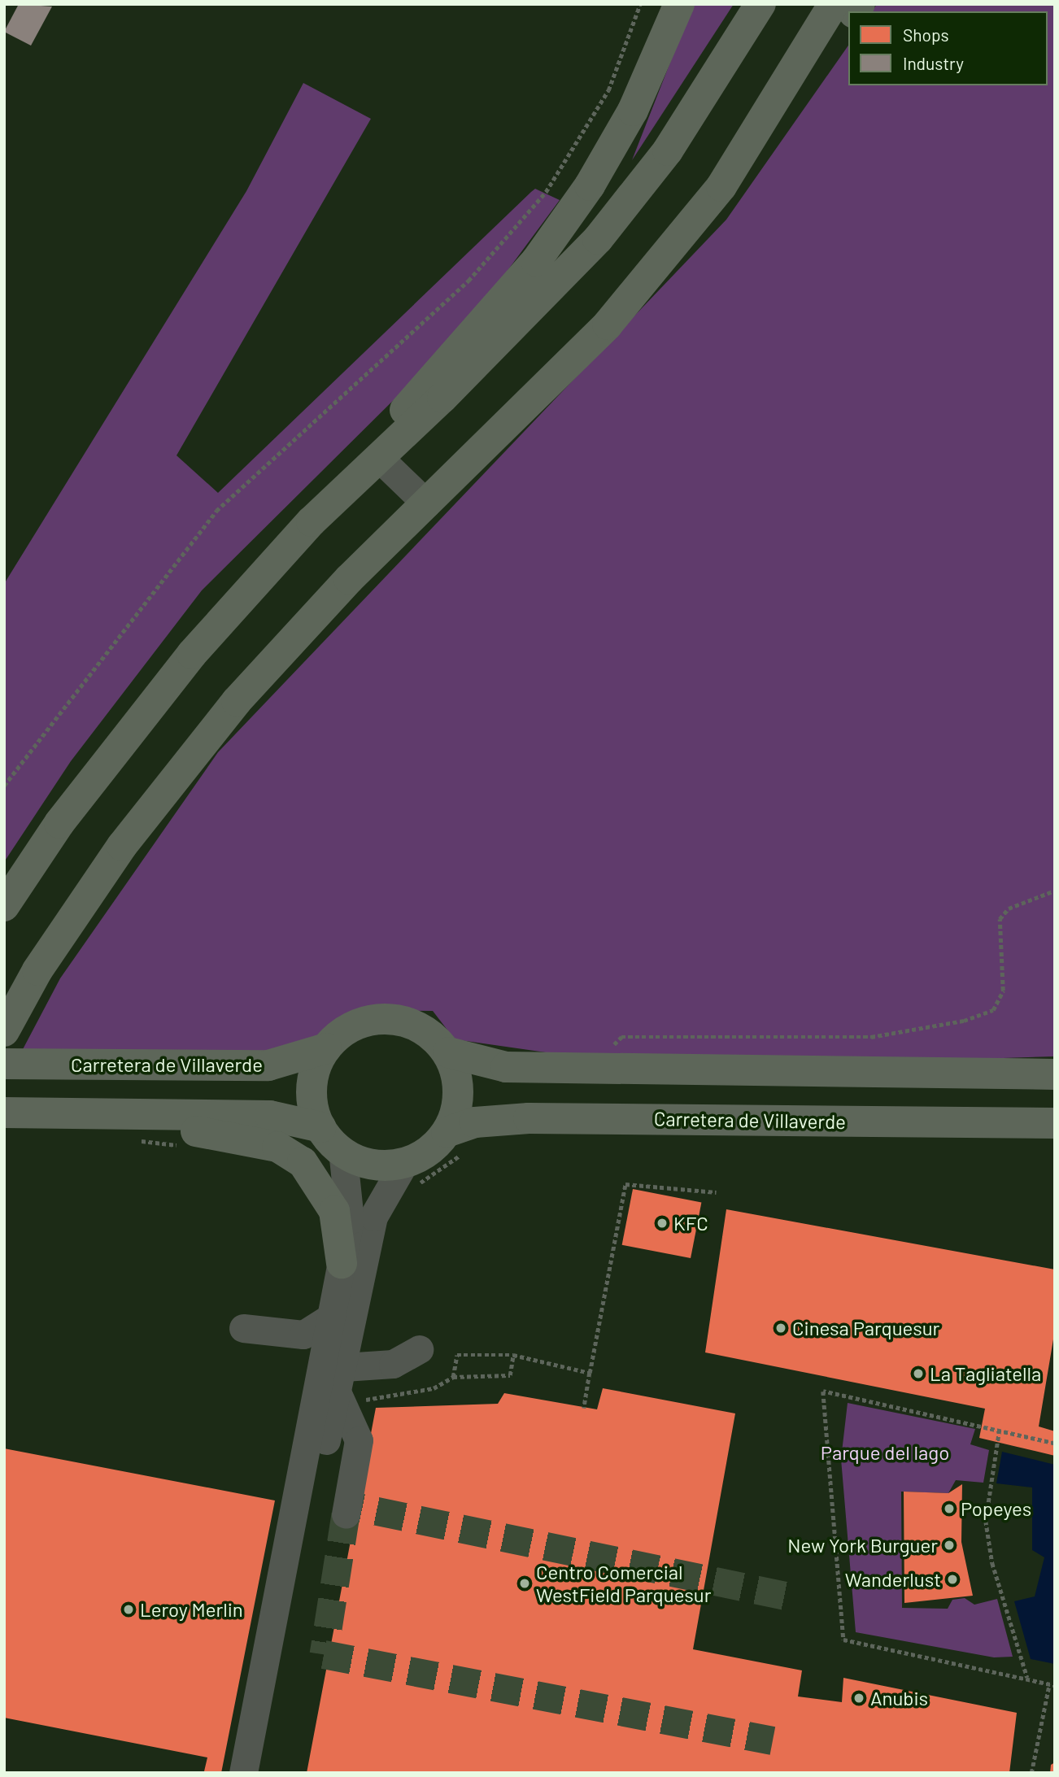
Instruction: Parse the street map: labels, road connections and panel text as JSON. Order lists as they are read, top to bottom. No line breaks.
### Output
{"streets":{"highway":["Carretera de Villaverde"]},"parks":["Parque del lago"],"places":["KFC","Cinesa Parquesur","La Tagliatella","Popeyes","New York Burguer","Wanderlust","Centro Comercial WestField Parquesur","Leroy Merlin","Anubis"],"legend":["Shops","Industry"]}
